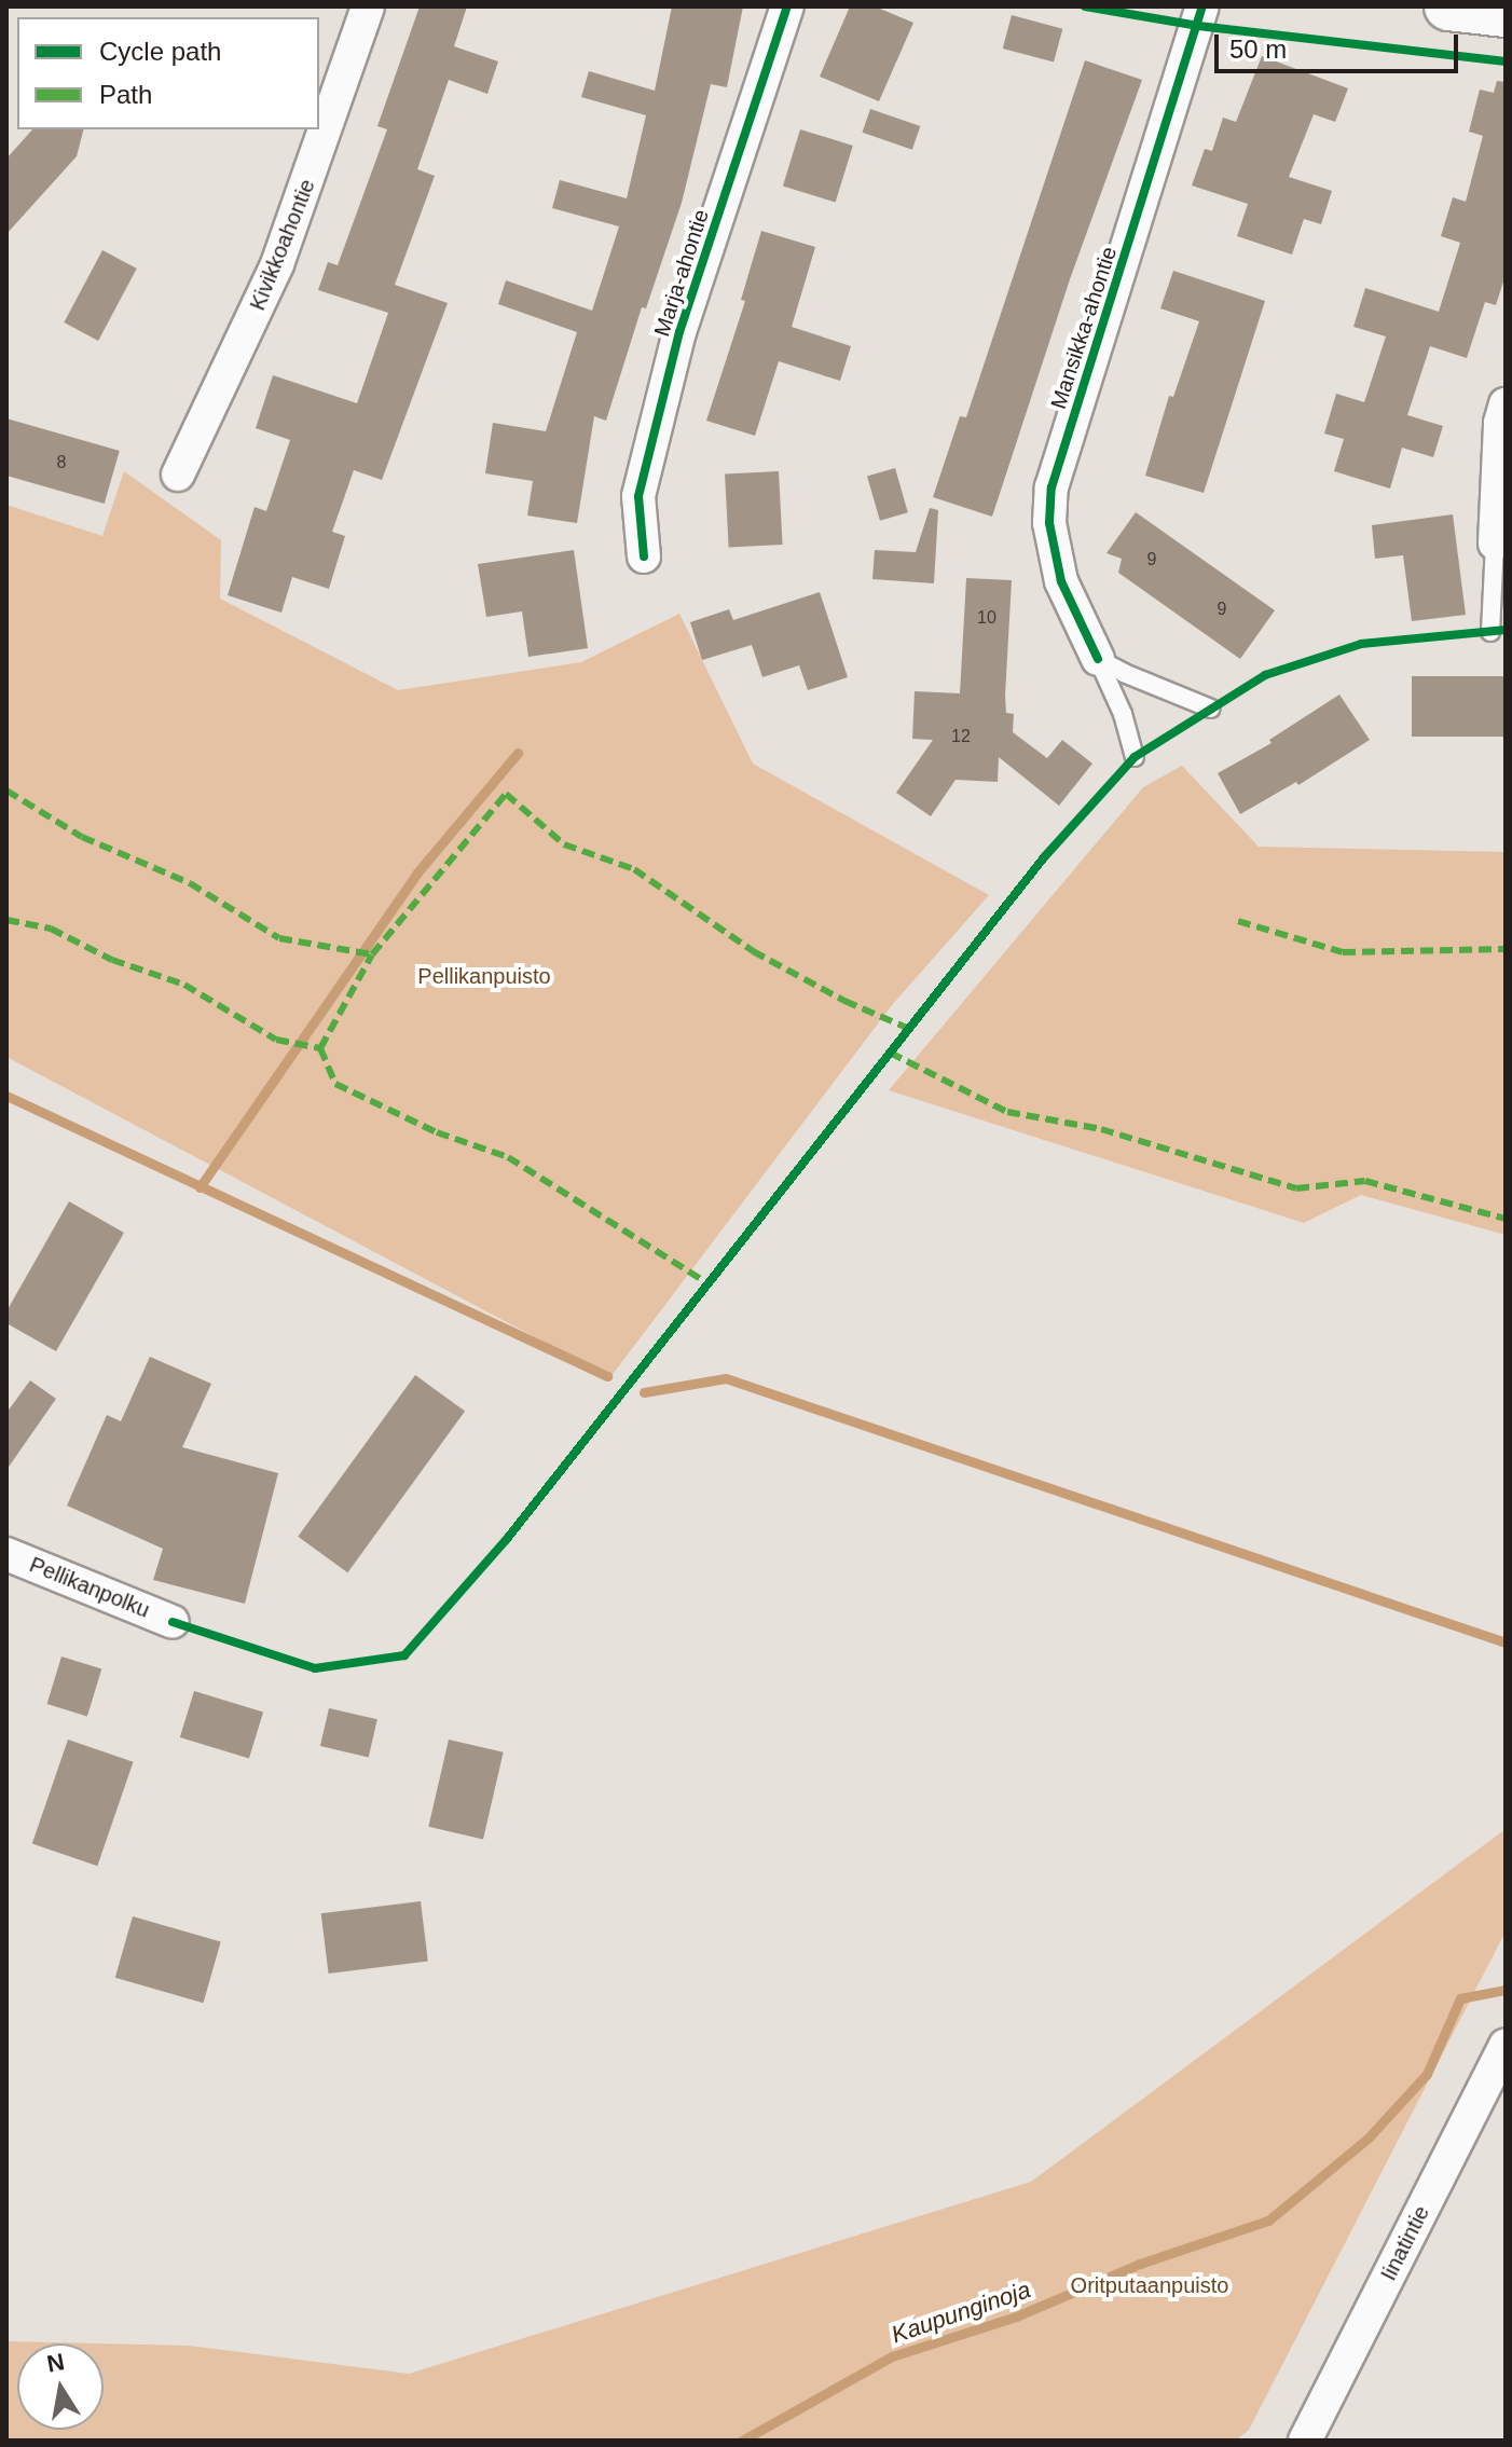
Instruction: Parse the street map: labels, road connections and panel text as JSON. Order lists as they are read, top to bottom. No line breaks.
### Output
{"streets":{"street":["Kivikkoahontie","Marja-ahontie","Mansikka-ahontie","Pellikanpolku","Iinatintie"]},"water":["Kaupunginoja"],"parks":["Pellikanpuisto","Oritputaanpuisto"],"house_numbers":["8","9","9","10","12"],"legend":["Cycle path","Path"],"scale_bar":"50 m","north":"top"}
